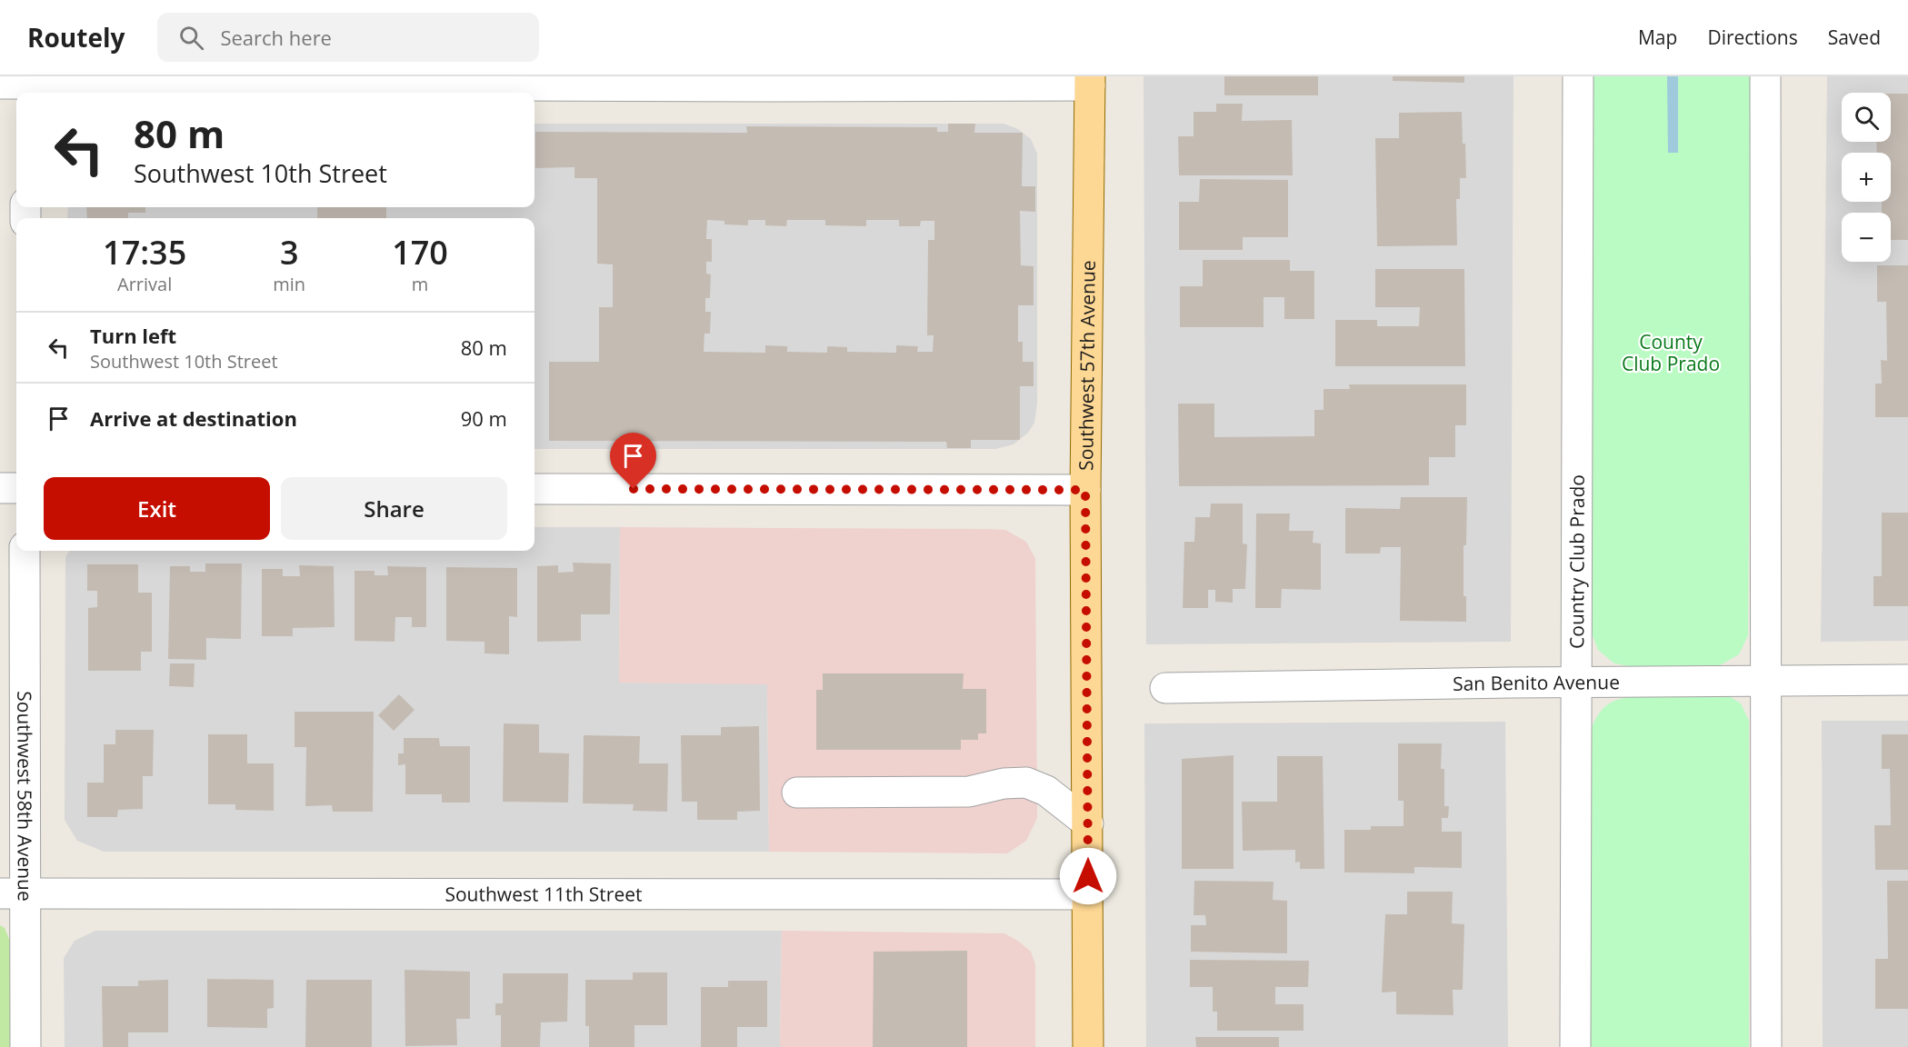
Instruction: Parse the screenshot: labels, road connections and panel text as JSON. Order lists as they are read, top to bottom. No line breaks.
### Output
{"streets":{"main road":["Southwest 57th Avenue"],"street":["Country Club Prado","San Benito Avenue","Southwest 58th Avenue","Southwest 11th Street"]},"crossings":[["Southwest 57th Avenue","Southwest 11th Street"],["Country Club Prado","San Benito Avenue"],["Southwest 58th Avenue","Southwest 11th Street"]],"parks":["County Club Prado"],"page":{"header":"Routely","search":"Search here","nav":["Map","Directions","Saved"],"map_buttons":["+","−"],"turn":["80 m","Southwest 10th Street"],"eta":["17:35","Arrival","3","min","170","m"],"list":[{"name":"Turn left","note":"Southwest 10th Street","value":"80 m"},{"name":"Arrive at destination","value":"90 m"}],"buttons":["Exit","Share"]}}
